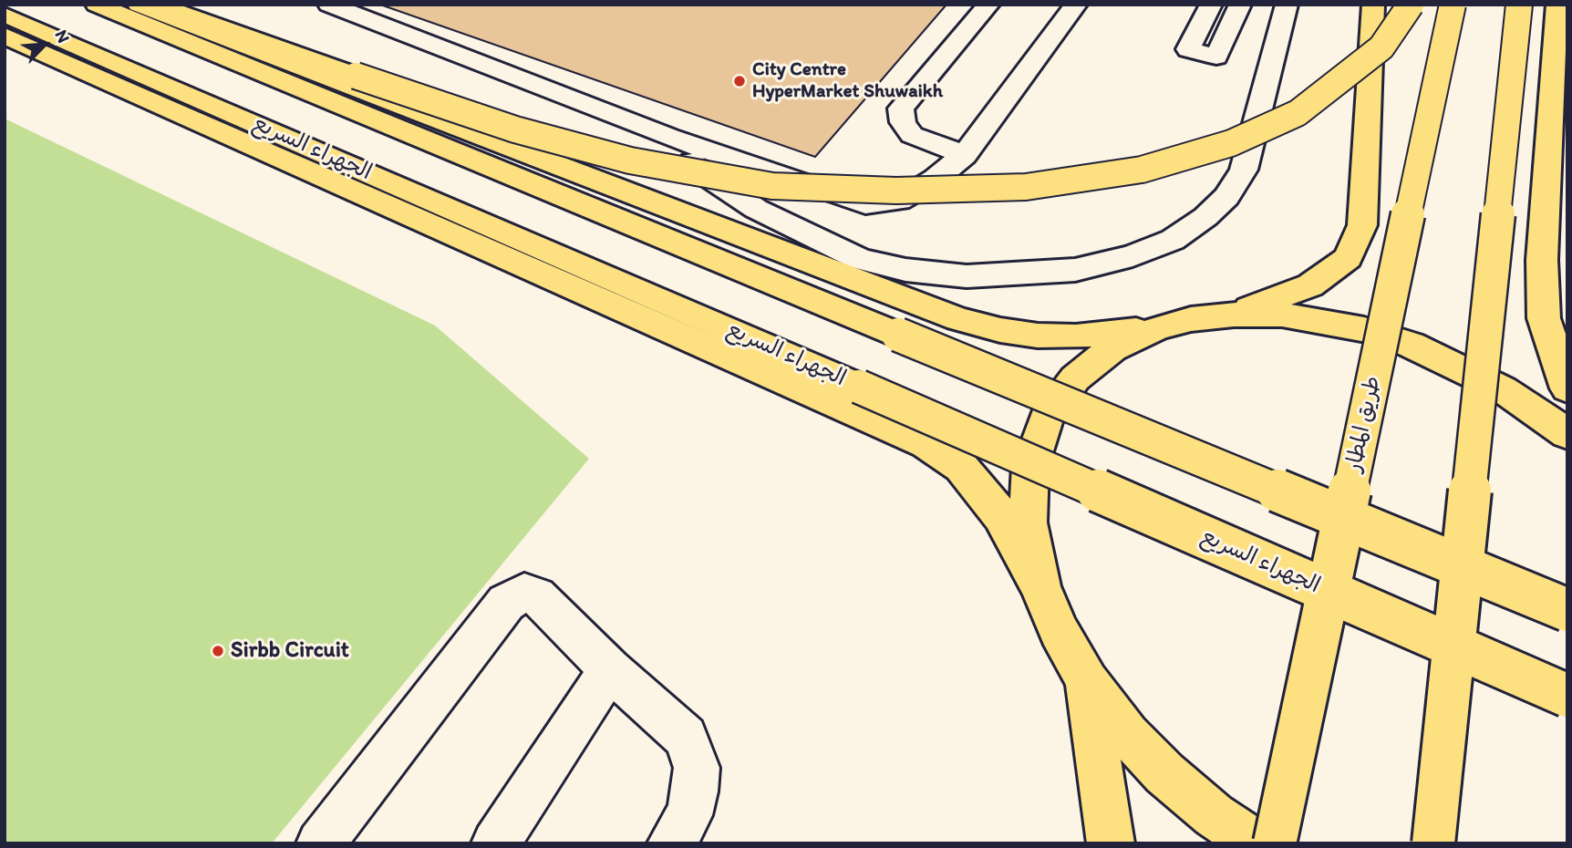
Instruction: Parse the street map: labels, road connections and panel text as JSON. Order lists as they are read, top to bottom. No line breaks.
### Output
{"streets":{"main road":["الجهراء السريع","طريق المطار"]},"places":["City Centre HyperMarket Shuwaikh","Sirbb Circuit"],"north":"top right"}
